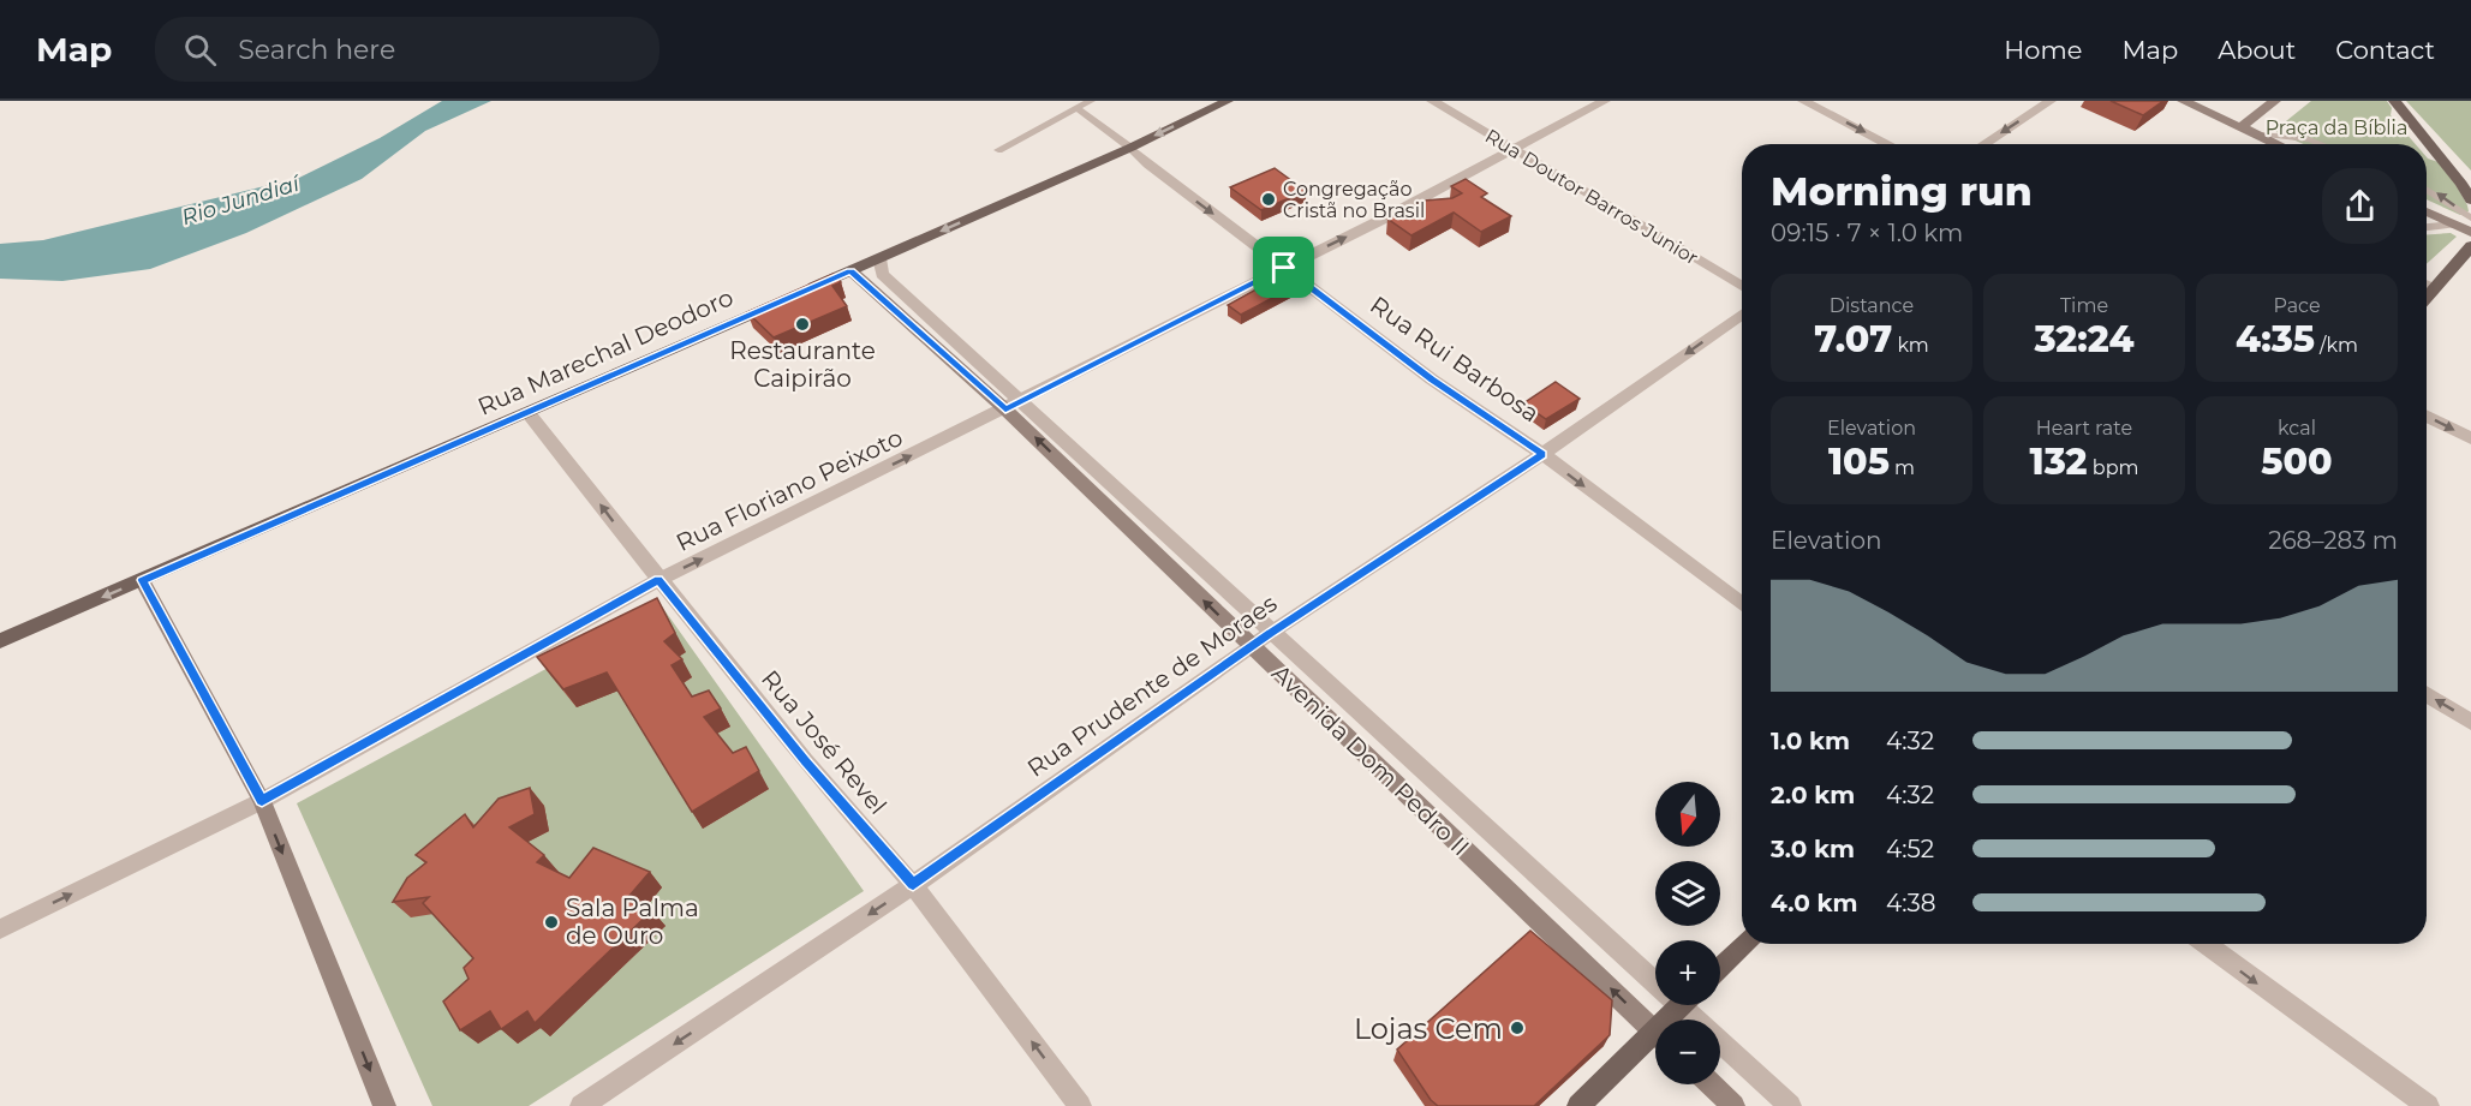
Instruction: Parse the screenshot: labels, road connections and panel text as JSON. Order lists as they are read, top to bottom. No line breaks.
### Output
{"streets":{"main road":["Rua Marechal Deodoro","Avenida Dom Pedro II"],"street":["Rua Doutor Barros Junior","Rua Rui Barbosa","Rua Floriano Peixoto","Rua Prudente de Moraes","Rua José Revel"]},"crossings":[["Rua Doutor Barros Junior","Rua Floriano Peixoto"],["Rua Marechal Deodoro","Rua Rui Barbosa"],["Rua Marechal Deodoro","Rua José Revel"],["Rua Marechal Deodoro","Avenida Dom Pedro II"],["Rua Rui Barbosa","Rua Floriano Peixoto"],["Rua Rui Barbosa","Rua Prudente de Moraes"],["Rua Floriano Peixoto","Rua José Revel"],["Rua Floriano Peixoto","Avenida Dom Pedro II"],["Rua Prudente de Moraes","Rua José Revel"],["Rua Prudente de Moraes","Avenida Dom Pedro II"]],"one_way":["Rua Marechal Deodoro","Rua Rui Barbosa","Rua Floriano Peixoto","Rua Prudente de Moraes","Rua José Revel","Avenida Dom Pedro II"],"water":["Rio Jundiaí"],"parks":["Praça da Bíblia"],"places":["Congregação Cristã no Brasil","Restaurante Caipirão","Sala Palma de Ouro","Lojas Cem"],"north":"bottom","page":{"header":"Map","search":"Search here","nav":["Home","Map","About","Contact"],"heading":["Morning run","09:15 · 7 × 1.0 km"],"stats":[["Distance","7.07 km"],["Time","32:24"],["Pace","4:35 /km"],["Elevation","105 m"],["Heart rate","132 bpm"],["kcal","500"]],"chart":["Elevation","268–283 m"],"list":[{"name":"1.0 km","note":"4:32"},{"name":"2.0 km","note":"4:32"},{"name":"3.0 km","note":"4:52"},{"name":"4.0 km","note":"4:38"}],"map_buttons":["+","−"]}}
